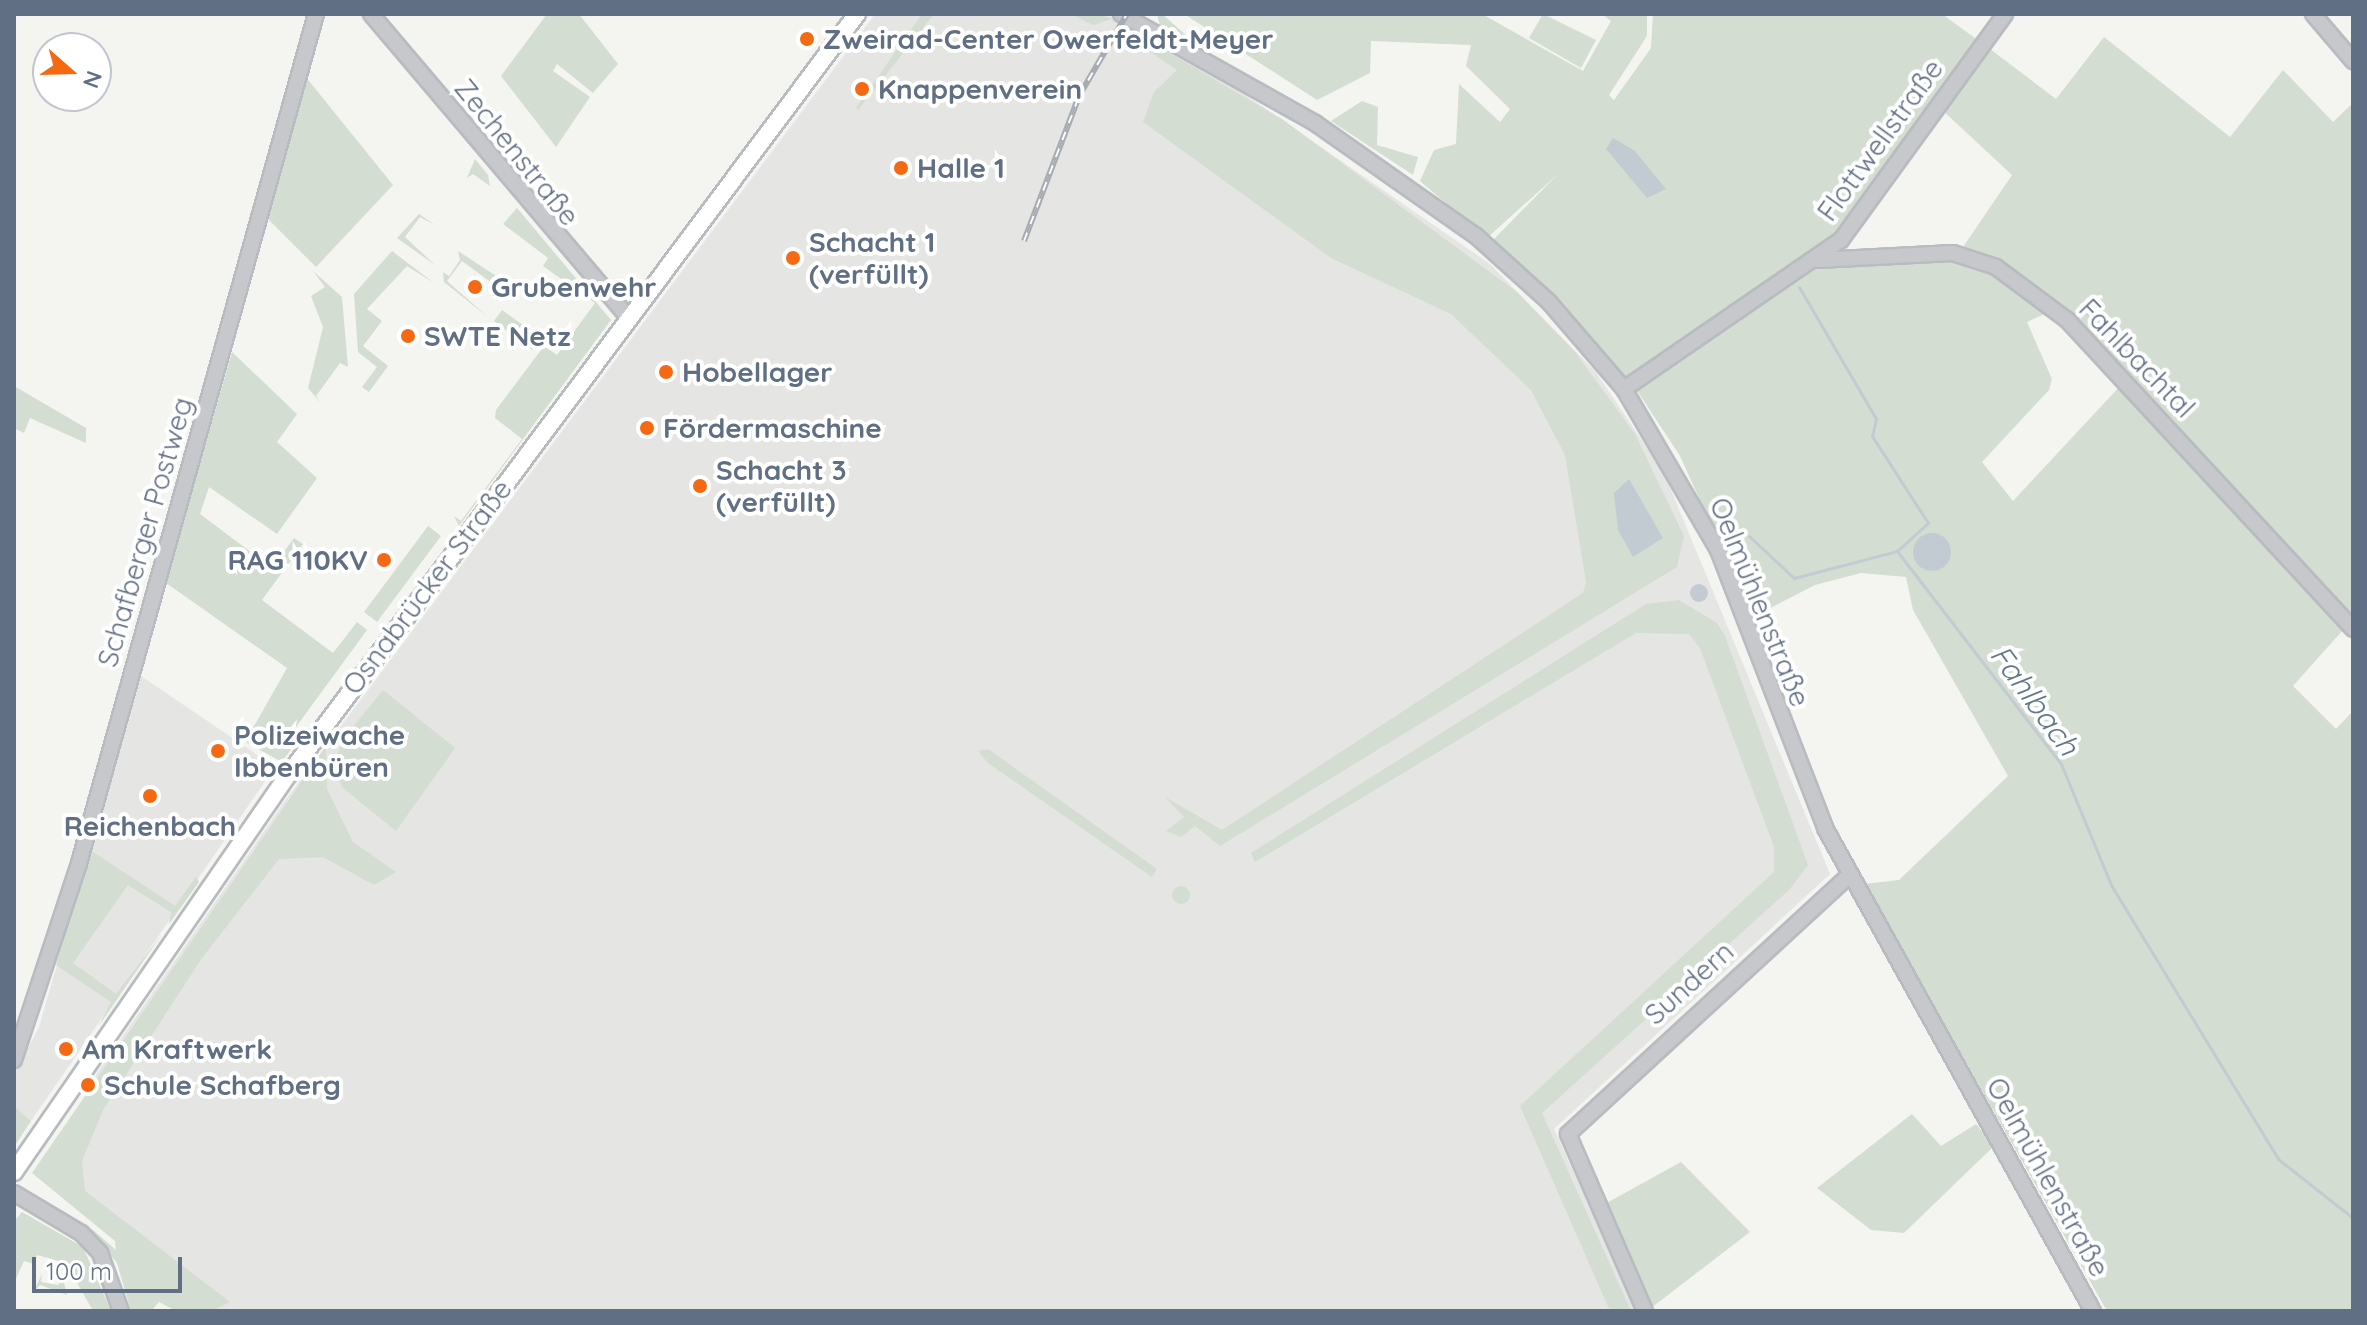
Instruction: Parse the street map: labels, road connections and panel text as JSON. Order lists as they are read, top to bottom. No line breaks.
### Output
{"streets":{"main road":["Osnabrücker Straße"],"street":["Flottwellstraße","Zechenstraße","Fahlbachtal","Schafberger Postweg","Oelmühlenstraße","Sundern"]},"crossings":[["Flottwellstraße","Fahlbachtal"],["Flottwellstraße","Oelmühlenstraße"],["Zechenstraße","Osnabrücker Straße"],["Oelmühlenstraße","Sundern"]],"water":["Fahlbach"],"places":["Zweirad-Center Owerfeldt-Meyer","Knappenverein","Halle 1","Schacht 1 (verfüllt)","Grubenwehr","SWTE Netz","Hobellager","Fördermaschine","Schacht 3 (verfüllt)","RAG 110KV","Polizeiwache Ibbenbüren","Reichenbach","Am Kraftwerk","Schule Schafberg"],"scale_bar":"100 m","north":"right"}
